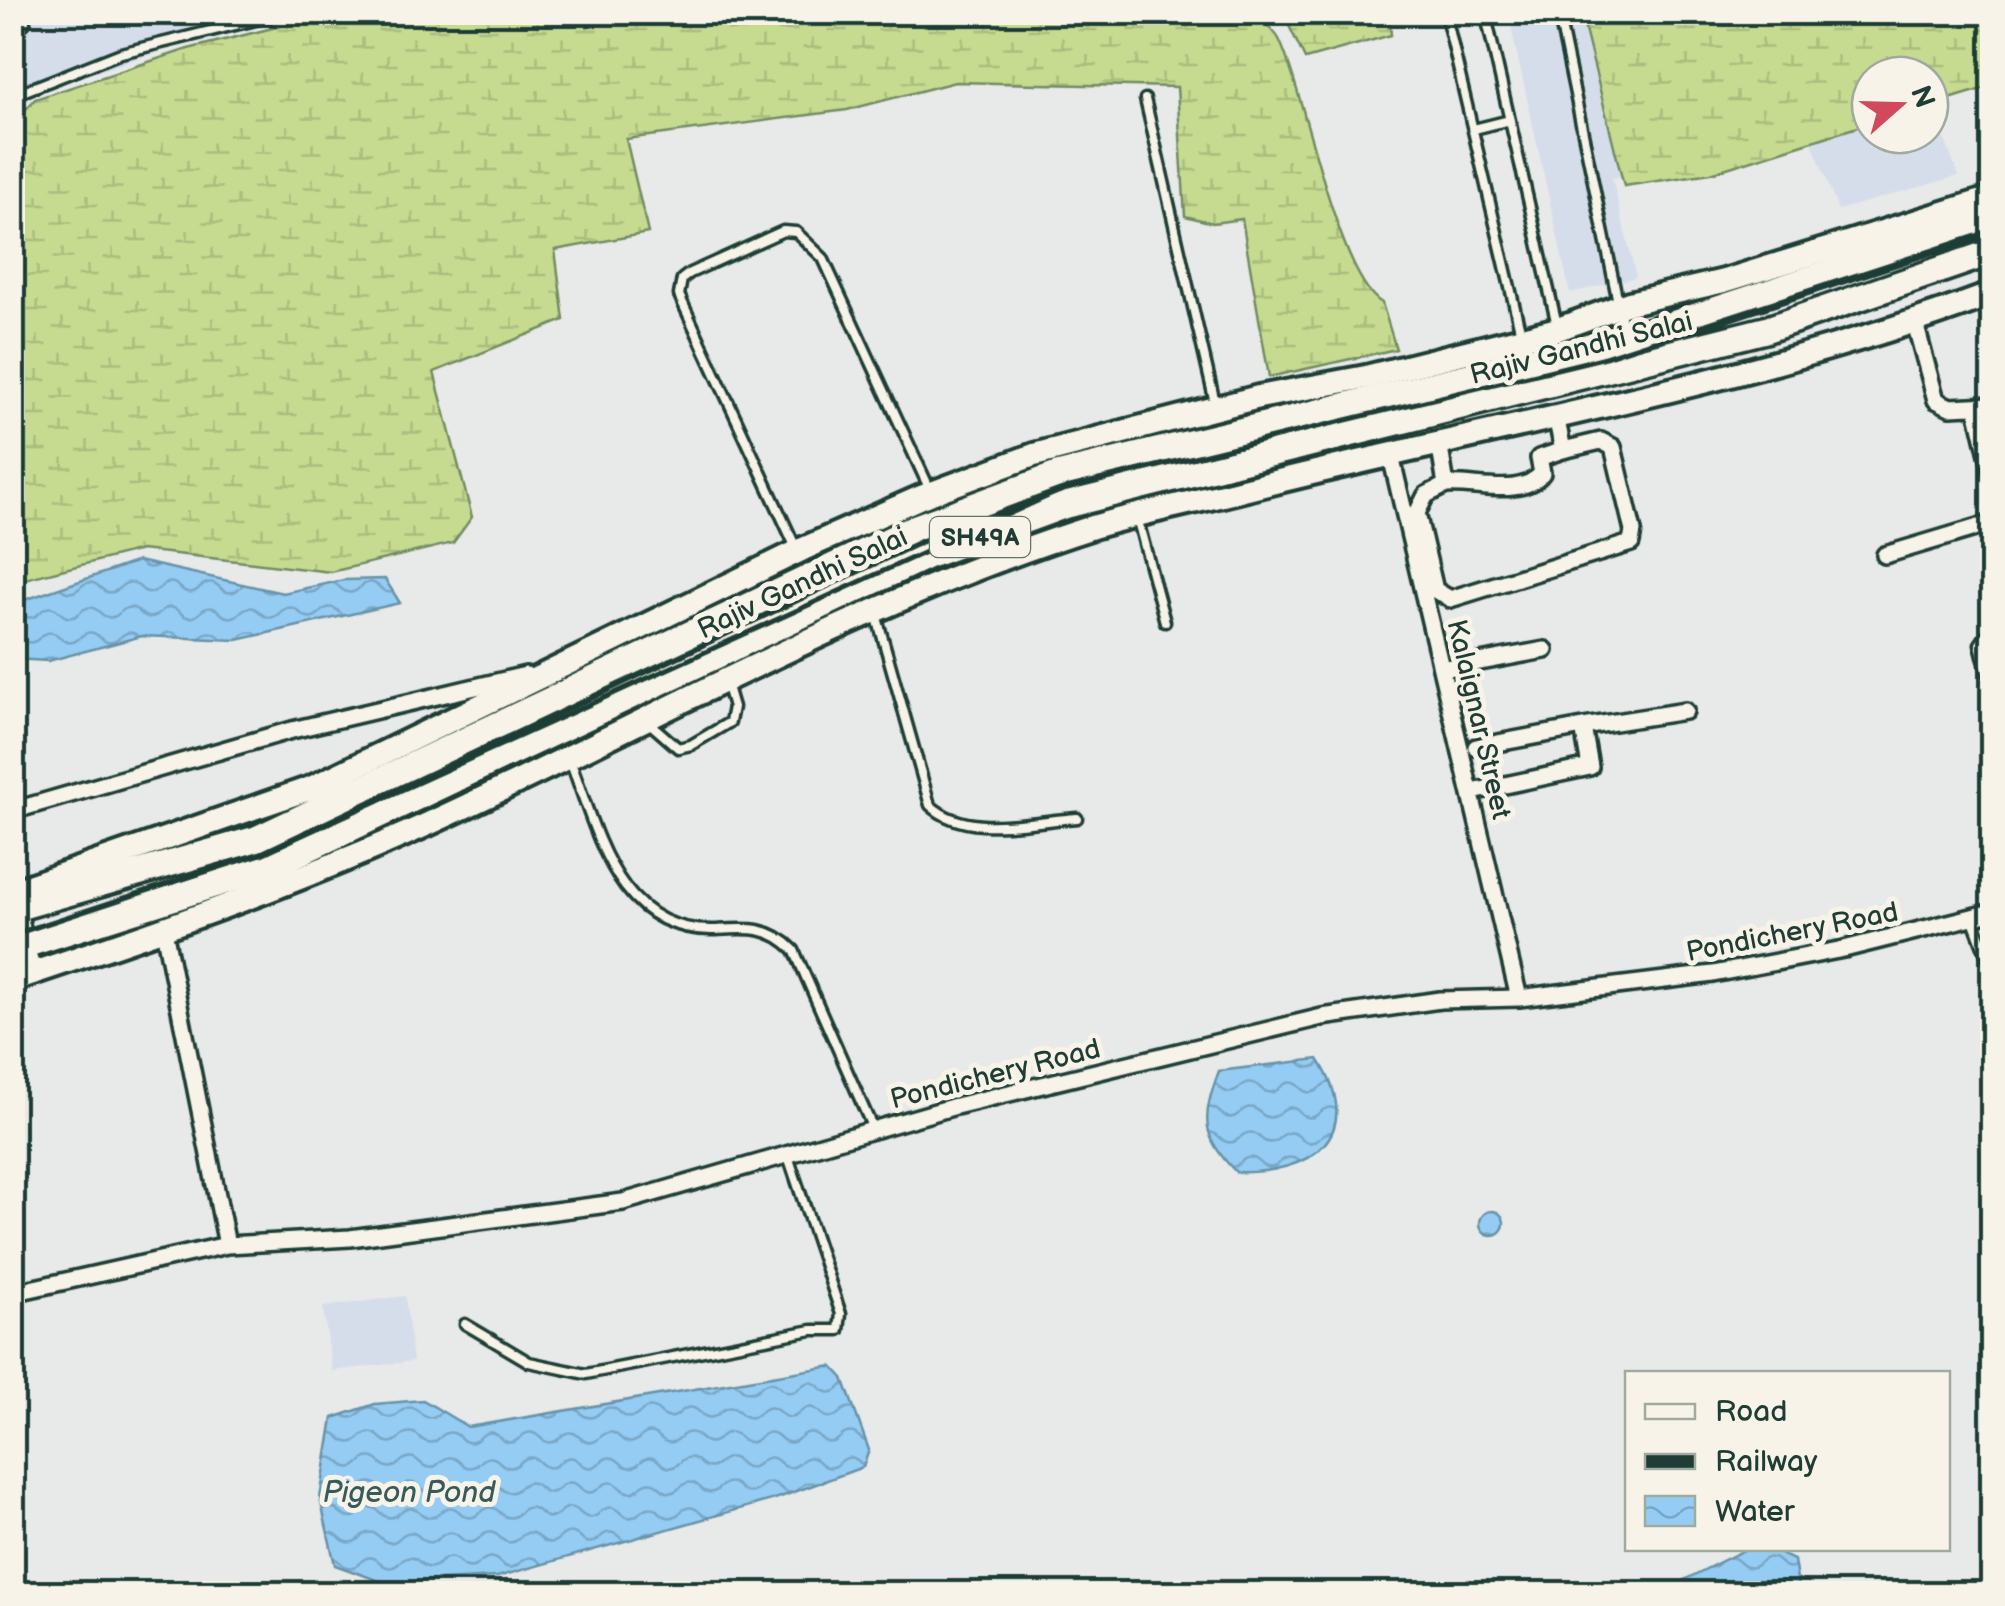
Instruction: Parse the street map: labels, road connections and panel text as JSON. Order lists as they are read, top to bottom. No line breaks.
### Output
{"streets":{"main road":["Rajiv Gandhi Salai","SH49A"],"street":["Kalaignar Street","Pondichery Road"]},"crossings":[["Kalaignar Street","Pondichery Road"]],"water":["Pigeon Pond"],"legend":["Road","Railway","Water"],"north":"right"}
